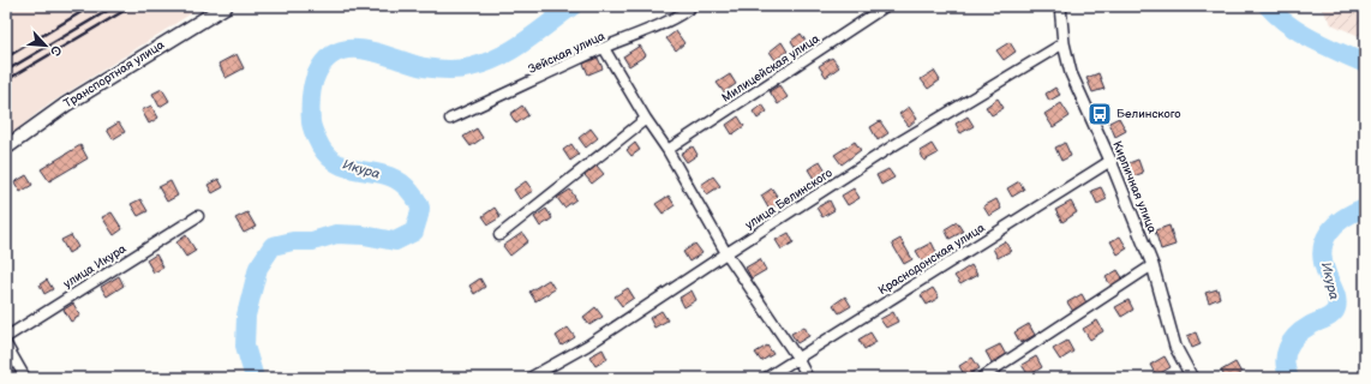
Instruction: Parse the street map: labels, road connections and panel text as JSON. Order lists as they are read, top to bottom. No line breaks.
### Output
{"streets":{"main road":["Транспортная улица"],"street":["Зейская улица","Милицейская улица","Кирпичная улица","улица Белинского","Краснодонская улица","улица Икура"]},"crossings":[["Кирпичная улица","улица Белинского"],["Кирпичная улица","Краснодонская улица"]],"water":["Икура"],"places":{"bus stop":["Белинского"]},"north":"bottom right"}
